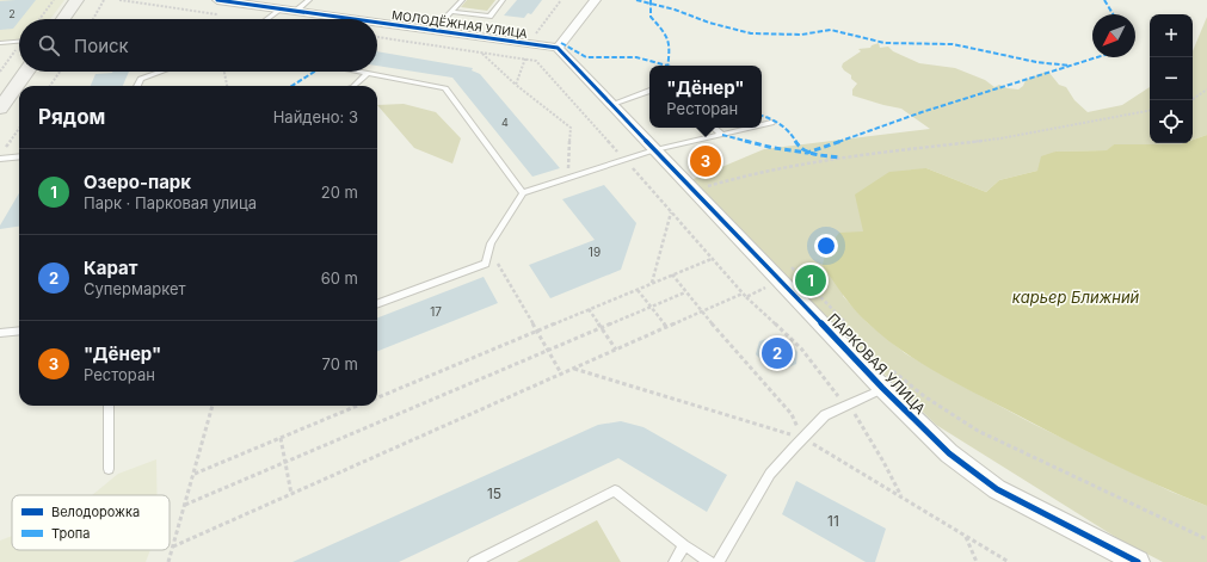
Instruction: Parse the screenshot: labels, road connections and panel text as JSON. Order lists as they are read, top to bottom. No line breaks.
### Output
{"streets":{"street":["МОЛОДЁЖНАЯ УЛИЦА","ПАРКОВАЯ УЛИЦА"]},"crossings":[["МОЛОДЁЖНАЯ УЛИЦА","ПАРКОВАЯ УЛИЦА"]],"water":["карьер Ближний"],"house_numbers":["2","4","19","17","15","11"],"legend":["Велодорожка","Тропа"],"north":"bottom left","page":{"map_buttons":["+","−"],"search":"Поиск","popup":["\"Дёнер\"","Ресторан"],"heading":["Рядом","Найдено: 3"],"pins":["3","1","2"],"list":[{"mark":"1","name":"Озеро-парк","note":"Парк · Парковая улица","value":"20 m"},{"mark":"2","name":"Карат","note":"Супермаркет","value":"60 m"},{"mark":"3","name":"\"Дёнер\"","note":"Ресторан","value":"70 m"}]}}
